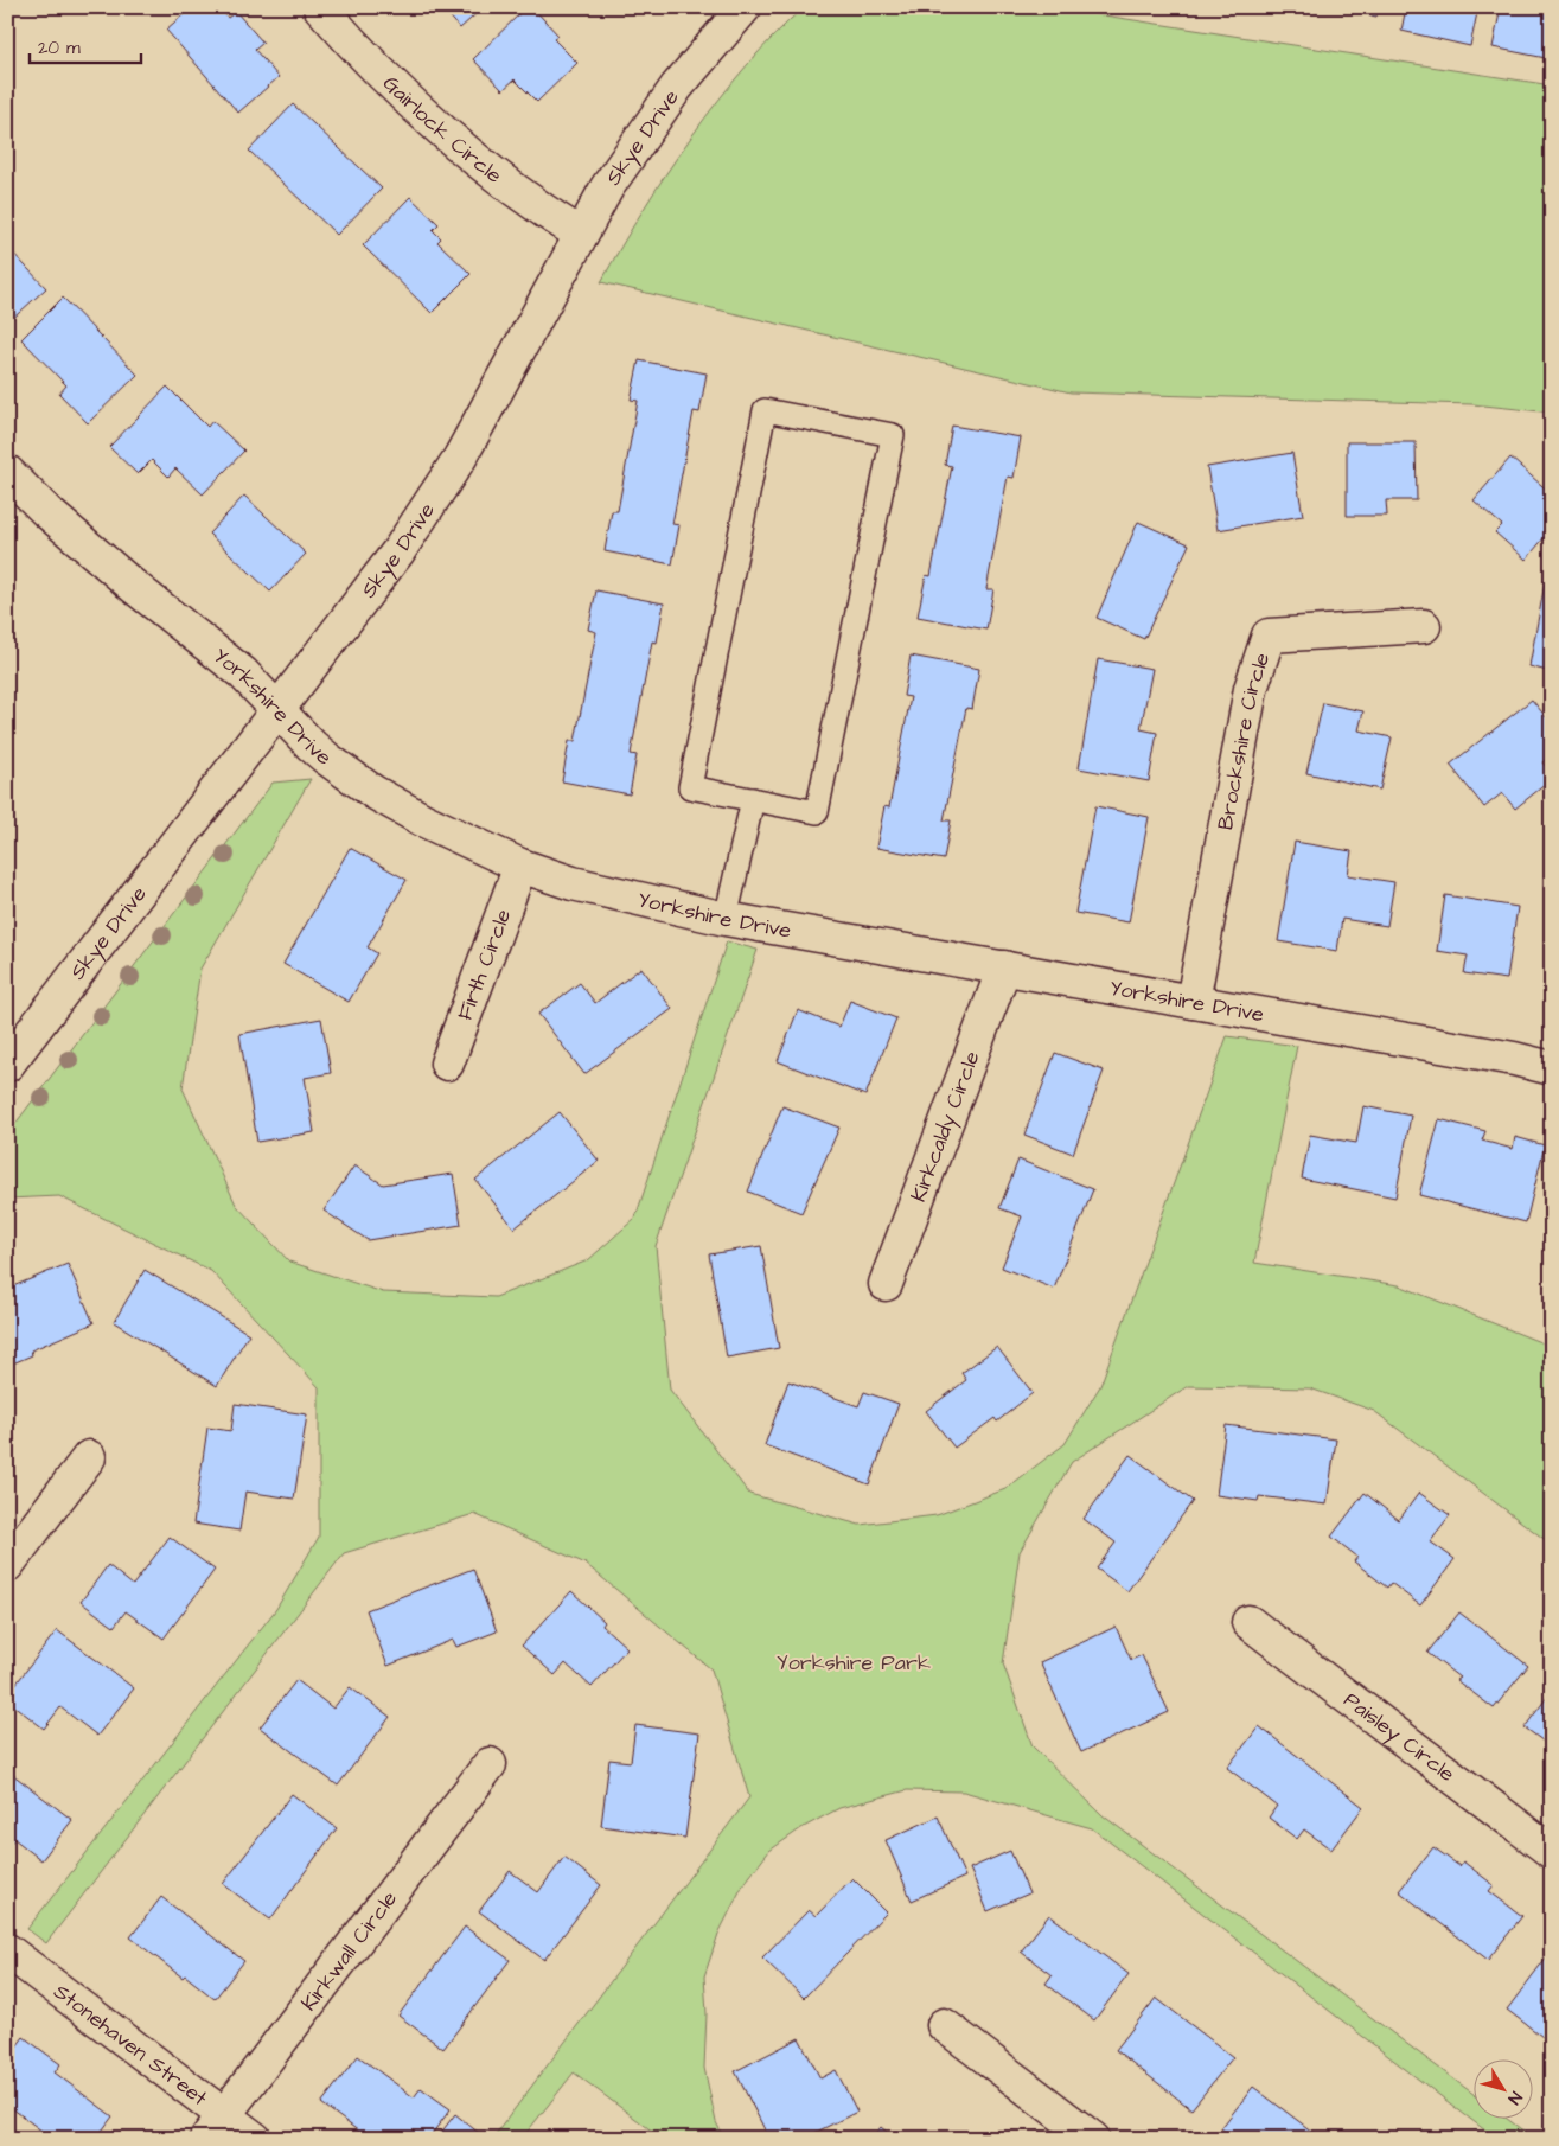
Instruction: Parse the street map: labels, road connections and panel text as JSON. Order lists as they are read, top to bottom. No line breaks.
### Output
{"streets":{"street":["Gairlock Circle","Skye Drive","Yorkshire Drive","Brockshire Circle","Firth Circle","Kirkcaldy Circle","Paisley Circle","Kirkwall Circle","Stonehaven Street"]},"crossings":[["Gairlock Circle","Skye Drive"],["Skye Drive","Yorkshire Drive"],["Yorkshire Drive","Brockshire Circle"],["Yorkshire Drive","Firth Circle"],["Yorkshire Drive","Kirkcaldy Circle"],["Kirkwall Circle","Stonehaven Street"]],"parks":["Yorkshire Park"],"scale_bar":"20 m","north":"bottom right"}
